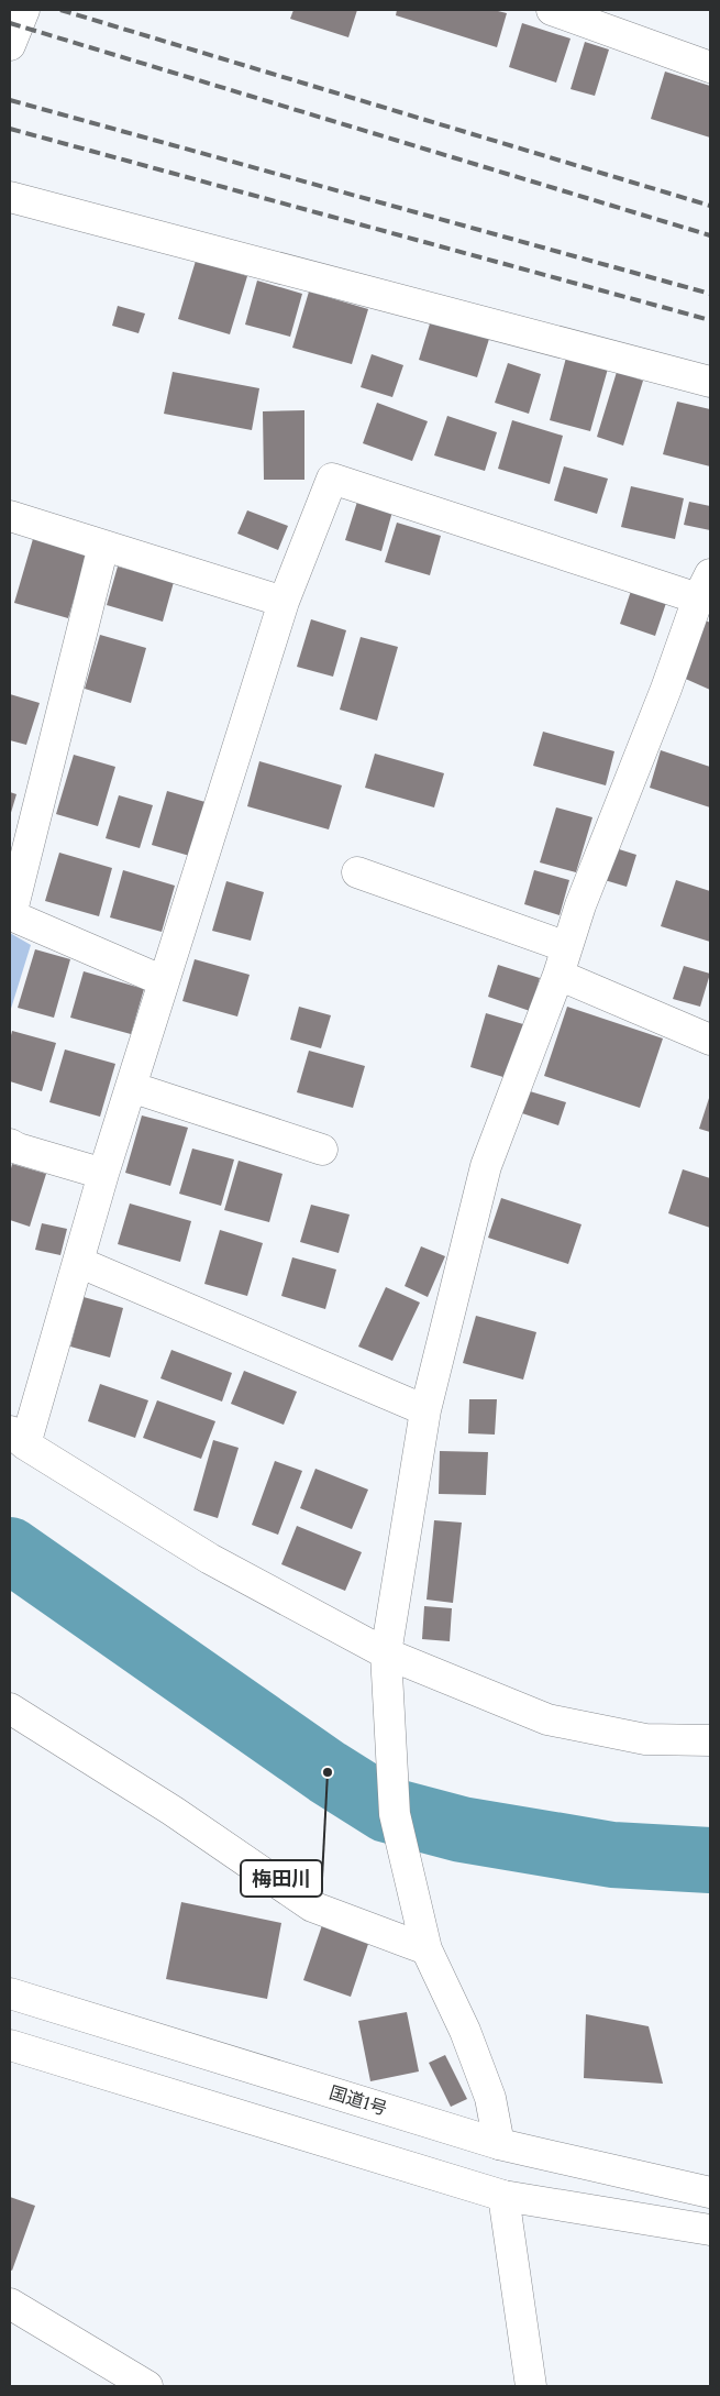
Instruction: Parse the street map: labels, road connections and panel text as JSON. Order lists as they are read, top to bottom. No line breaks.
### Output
{"streets":{"main road":["国道1号"]},"places":["梅田川"]}
